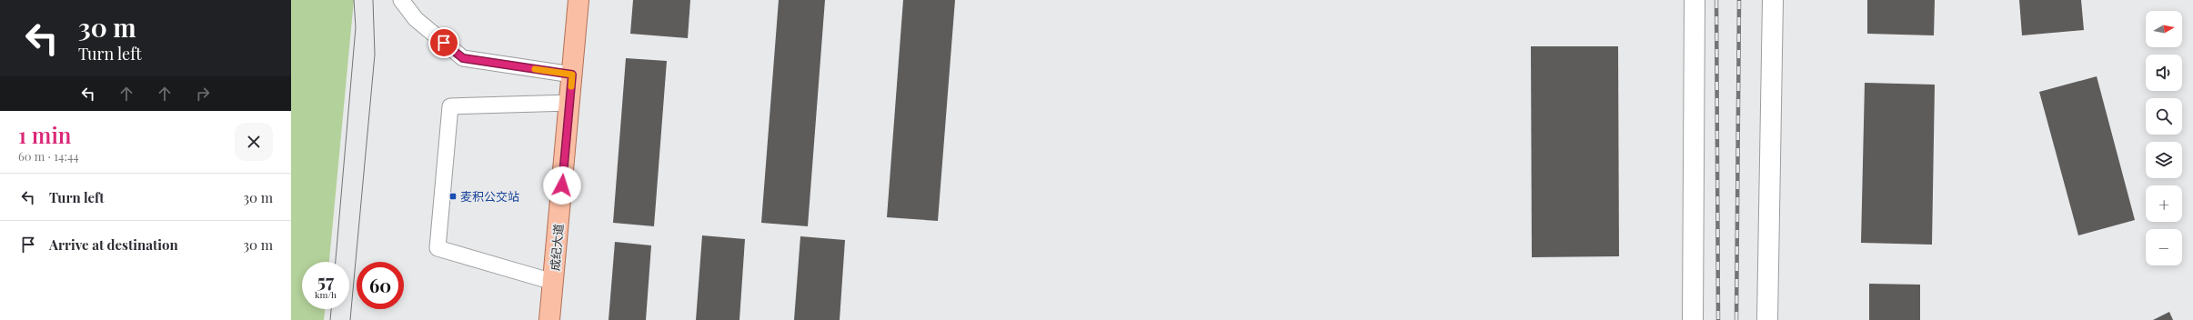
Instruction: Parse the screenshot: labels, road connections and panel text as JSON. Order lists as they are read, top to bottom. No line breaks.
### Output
{"streets":{"main road":["成纪大道"]},"places":{"transit":["麦积公交站"]},"north":"right","page":{"turn":["30 m","Turn left"],"map_buttons":["+","−"],"heading":["1 min","60 m · 14:44"],"list":[{"name":"Turn left","value":"30 m"},{"name":"Arrive at destination","value":"30 m"}],"speed":"57 km/h","limit":"60"}}
